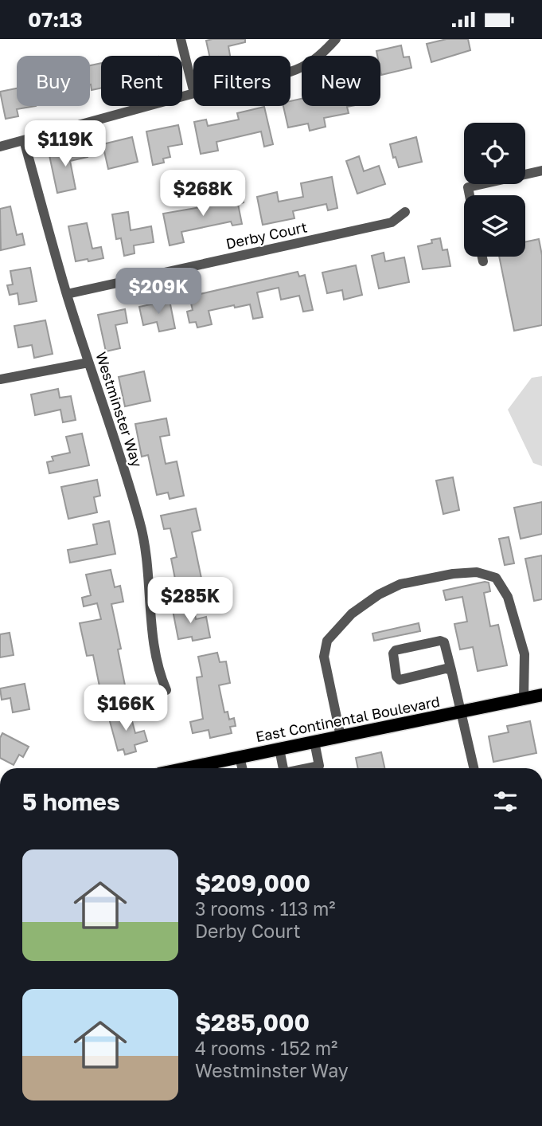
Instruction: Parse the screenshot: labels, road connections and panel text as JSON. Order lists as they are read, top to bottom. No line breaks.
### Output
{"streets":{"main road":["East Continental Boulevard"],"street":["Derby Court","Westminster Way"]},"crossings":[["Derby Court","Westminster Way"]],"page":{"status":"07:13","chip":["Buy","Rent","Filters","New"],"price":["$119K","$268K","$209K","$285K","$166K"],"heading":"5 homes","list":[{"name":"$209,000","note":"3 rooms · 113 m² · Derby Court"},{"name":"$285,000","note":"4 rooms · 152 m² · Westminster Way"}]}}
